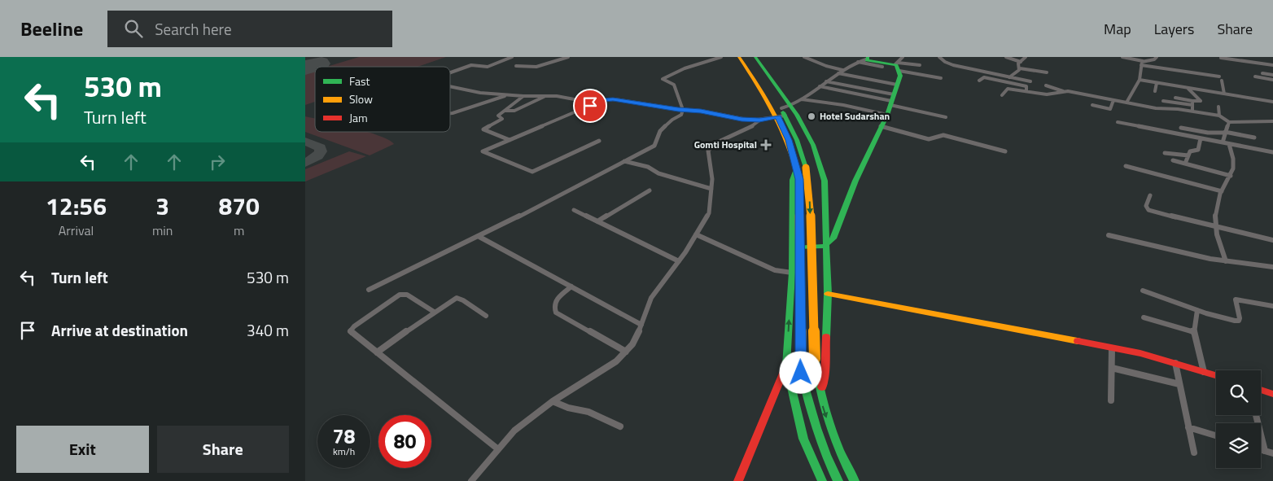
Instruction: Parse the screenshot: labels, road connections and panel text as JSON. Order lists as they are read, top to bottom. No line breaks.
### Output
{"places":{"other":["Hotel Sudarshan"],"health":["Gomti Hospital"]},"legend":["Fast","Slow","Jam"],"page":{"header":"Beeline","search":"Search here","nav":["Map","Layers","Share"],"turn":["530 m","Turn left"],"eta":["12:56","Arrival","3","min","870","m"],"list":[{"name":"Turn left","value":"530 m"},{"name":"Arrive at destination","value":"340 m"}],"speed":"78 km/h","limit":"80","buttons":["Exit","Share"]}}
